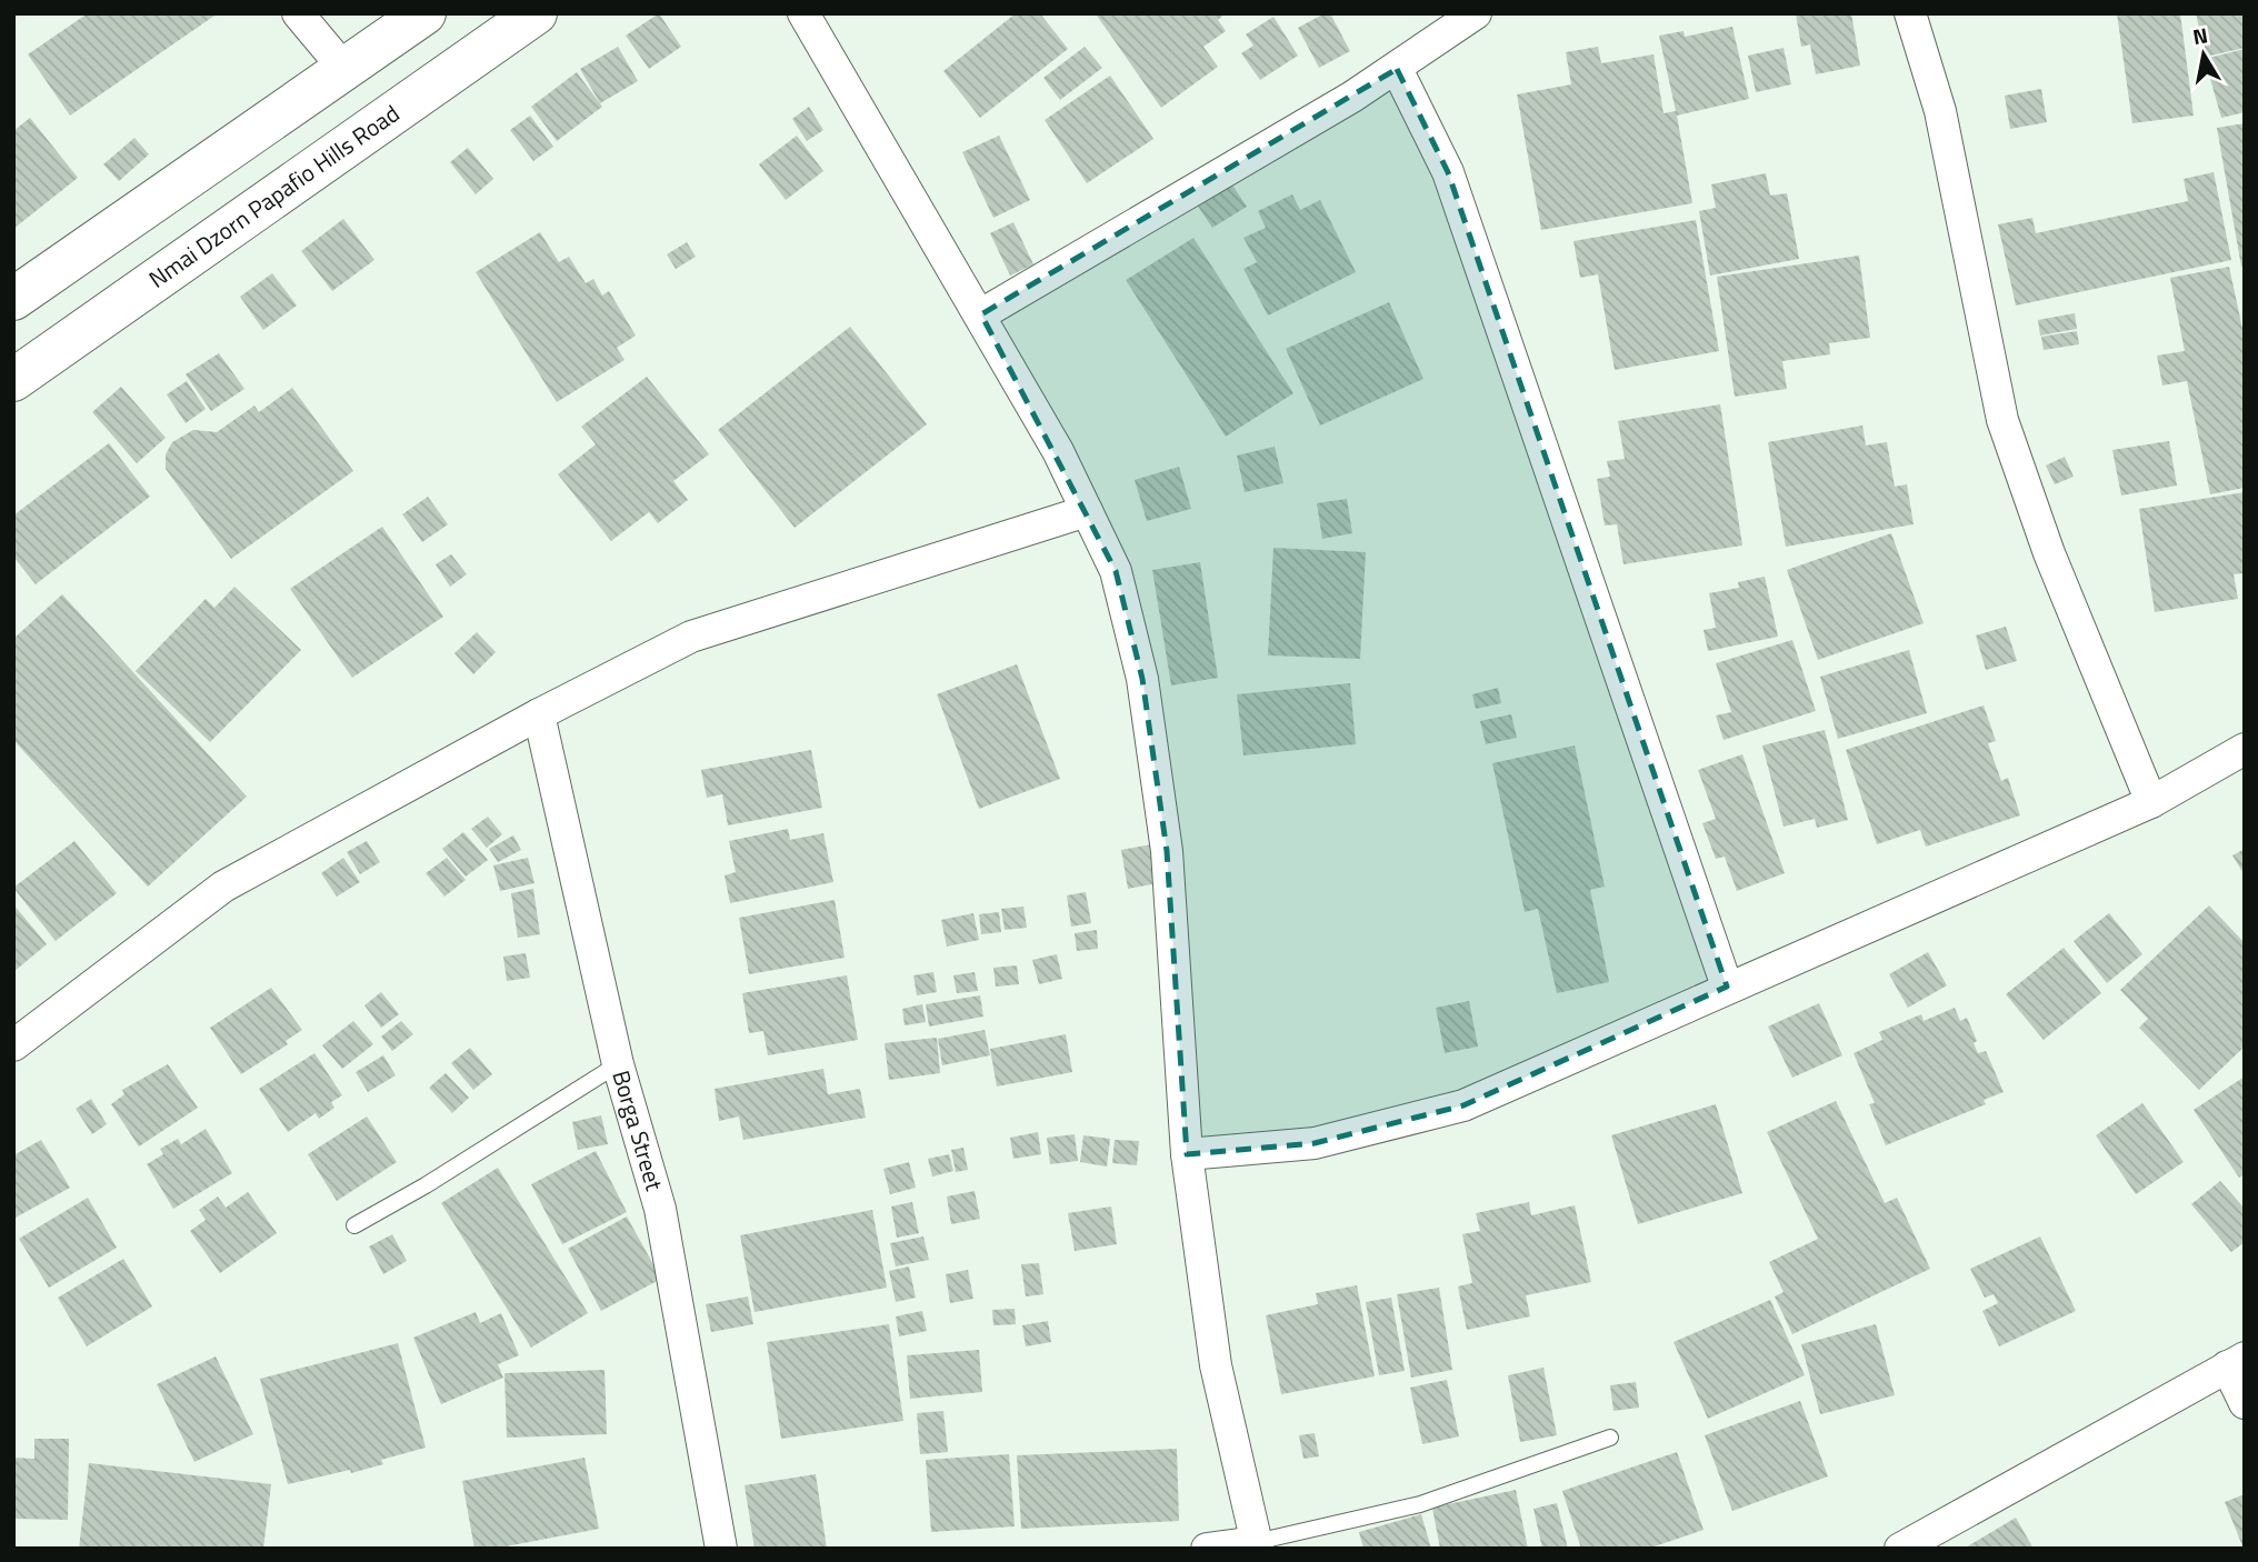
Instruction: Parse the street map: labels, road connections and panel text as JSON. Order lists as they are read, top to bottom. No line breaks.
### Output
{"streets":{"street":["Nmai Dzorn Papafio Hills Road","Borga Street"]},"north":"top"}
